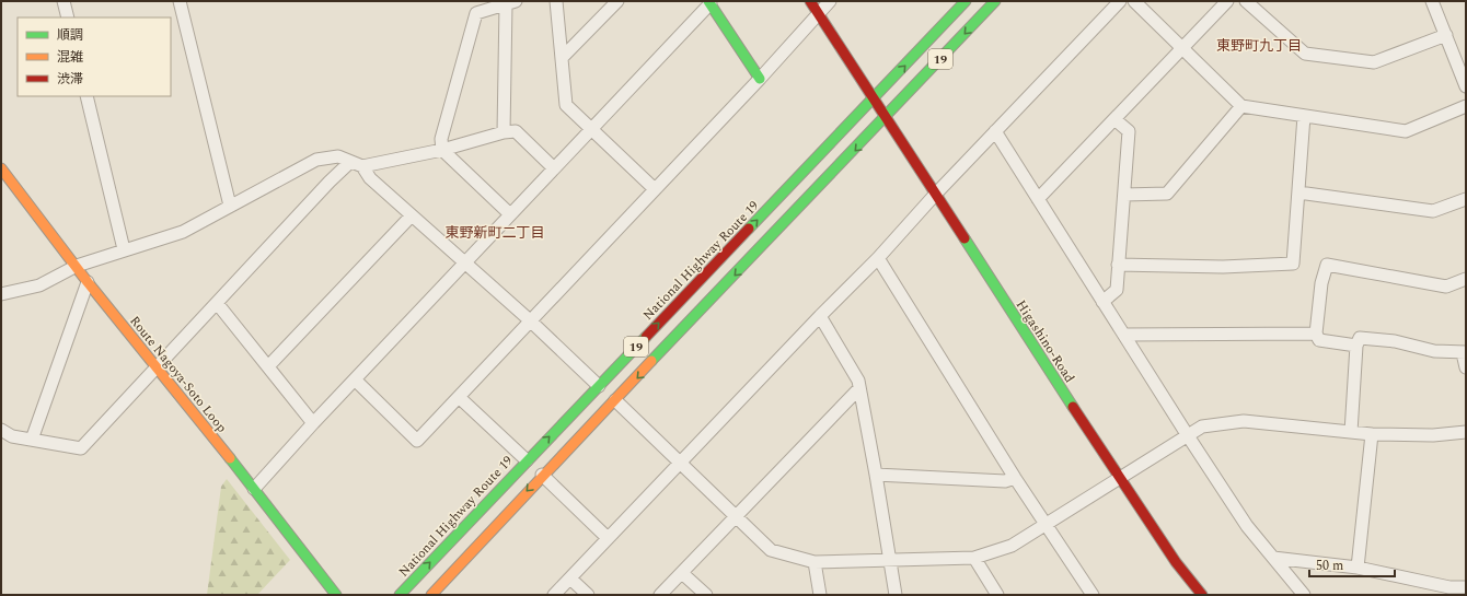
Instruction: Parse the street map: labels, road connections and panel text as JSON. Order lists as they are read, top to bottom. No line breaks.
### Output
{"streets":{"main road":["19","National Highway Route 19","Higashino-Road","Route Nagoya-Soto Loop"]},"crossings":[["19","Higashino-Road"],["National Highway Route 19","Higashino-Road"]],"districts":["東野町九丁目","東野新町二丁目"],"legend":["順調","混雑","渋滞"],"scale_bar":"50 m"}
